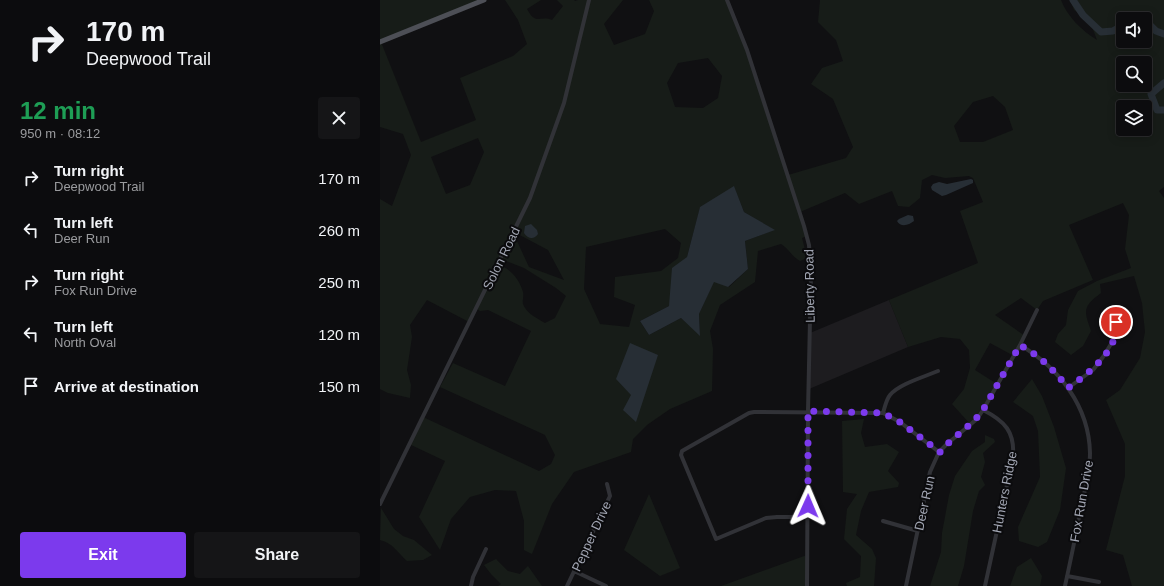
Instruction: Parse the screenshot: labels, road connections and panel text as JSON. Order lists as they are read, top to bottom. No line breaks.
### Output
{"streets":{"street":["Solon Road","Liberty Road","Hunters Ridge","Fox Run Drive","Deer Run","Pepper Drive"]},"crossings":[["Hunters Ridge","Deer Run"],["Fox Run Drive","Deer Run"]],"page":{"turn":["170 m","Deepwood Trail"],"heading":["12 min","950 m · 08:12"],"list":[{"name":"Turn right","note":"Deepwood Trail","value":"170 m"},{"name":"Turn left","note":"Deer Run","value":"260 m"},{"name":"Turn right","note":"Fox Run Drive","value":"250 m"},{"name":"Turn left","note":"North Oval","value":"120 m"},{"name":"Arrive at destination","value":"150 m"}],"buttons":["Exit","Share"]}}
